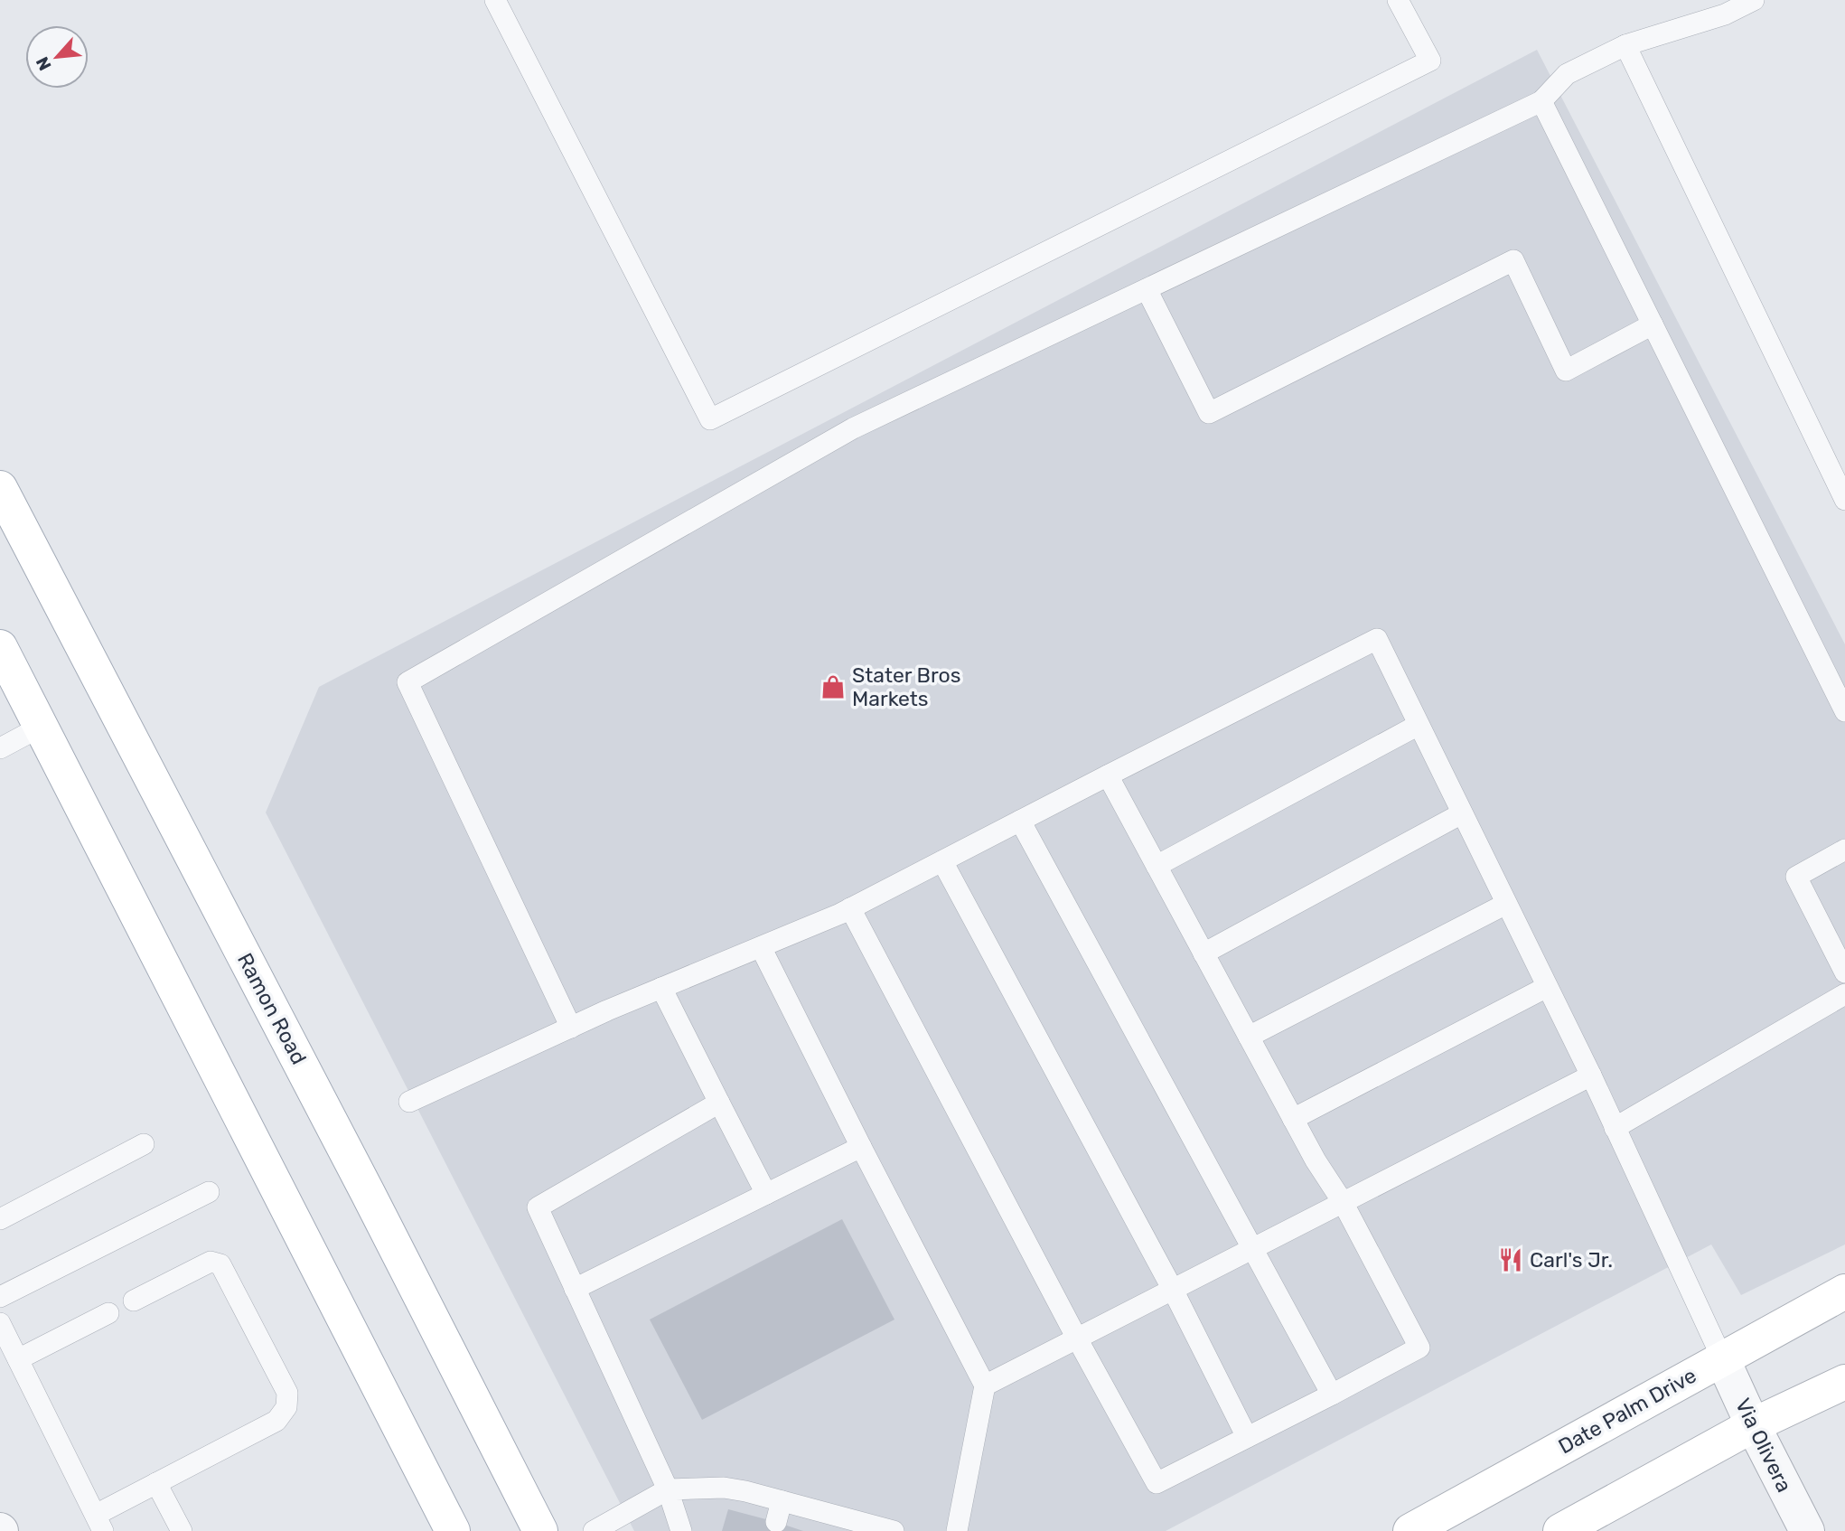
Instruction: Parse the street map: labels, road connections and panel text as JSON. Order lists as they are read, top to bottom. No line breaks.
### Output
{"streets":{"main road":["Ramon Road","Date Palm Drive"],"street":["Via Olivera"]},"crossings":[["Date Palm Drive","Via Olivera"]],"places":{"shop":["Stater Bros Markets"],"restaurant":["Carl's Jr."]},"north":"bottom left"}
